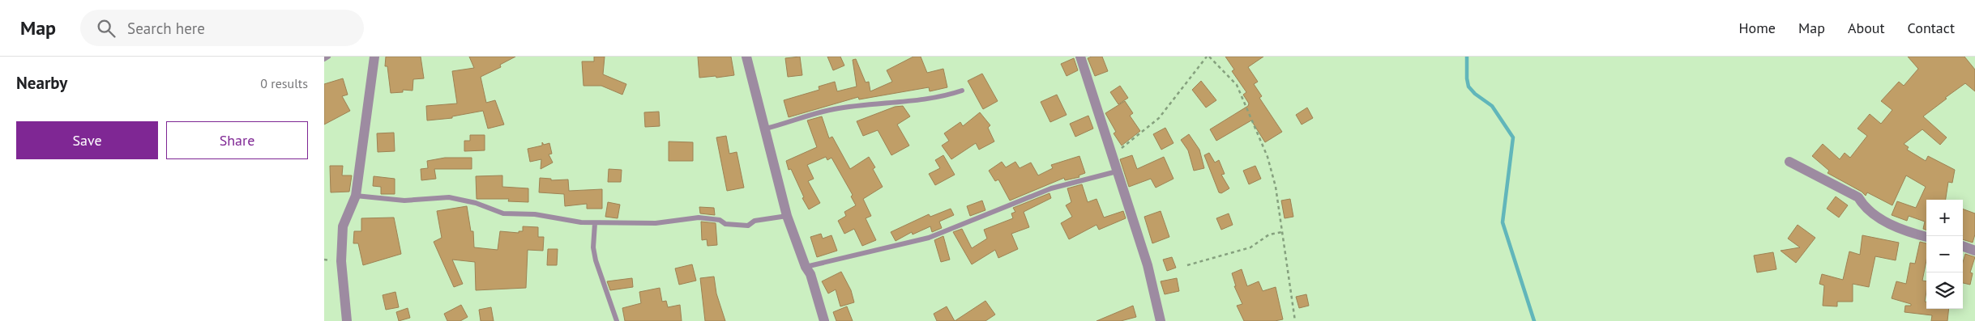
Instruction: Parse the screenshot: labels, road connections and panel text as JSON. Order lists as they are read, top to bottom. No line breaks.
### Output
{"page":{"header":"Map","search":"Search here","nav":["Home","Map","About","Contact"],"heading":["Nearby","0 results"],"buttons":["Save","Share"],"map_buttons":["+","−"]}}
